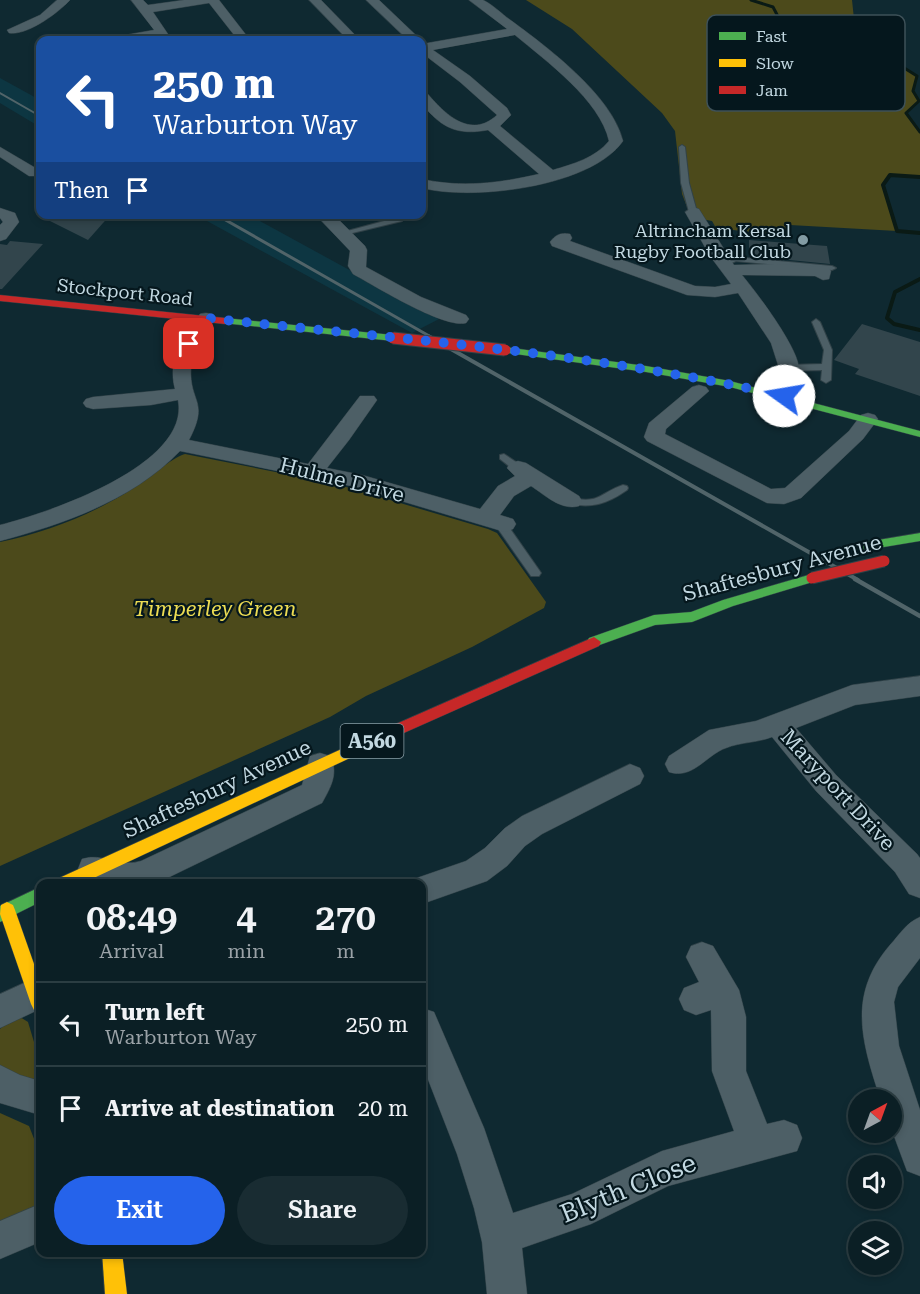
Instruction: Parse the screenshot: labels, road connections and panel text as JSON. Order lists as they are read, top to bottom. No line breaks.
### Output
{"streets":{"main road":["Stockport Road","Shaftesbury Avenue","A560"],"street":["Hulme Drive","Maryport Drive","Blyth Close"]},"parks":["Timperley Green"],"places":["Altrincham Kersal Rugby Football Club"],"legend":["Fast","Slow","Jam"],"north":"top right","page":{"turn":["250 m","Warburton Way"],"then":"Then","eta":["08:49","Arrival","4","min","270","m"],"list":[{"name":"Turn left","note":"Warburton Way","value":"250 m"},{"name":"Arrive at destination","value":"20 m"}],"buttons":["Exit","Share"]}}
